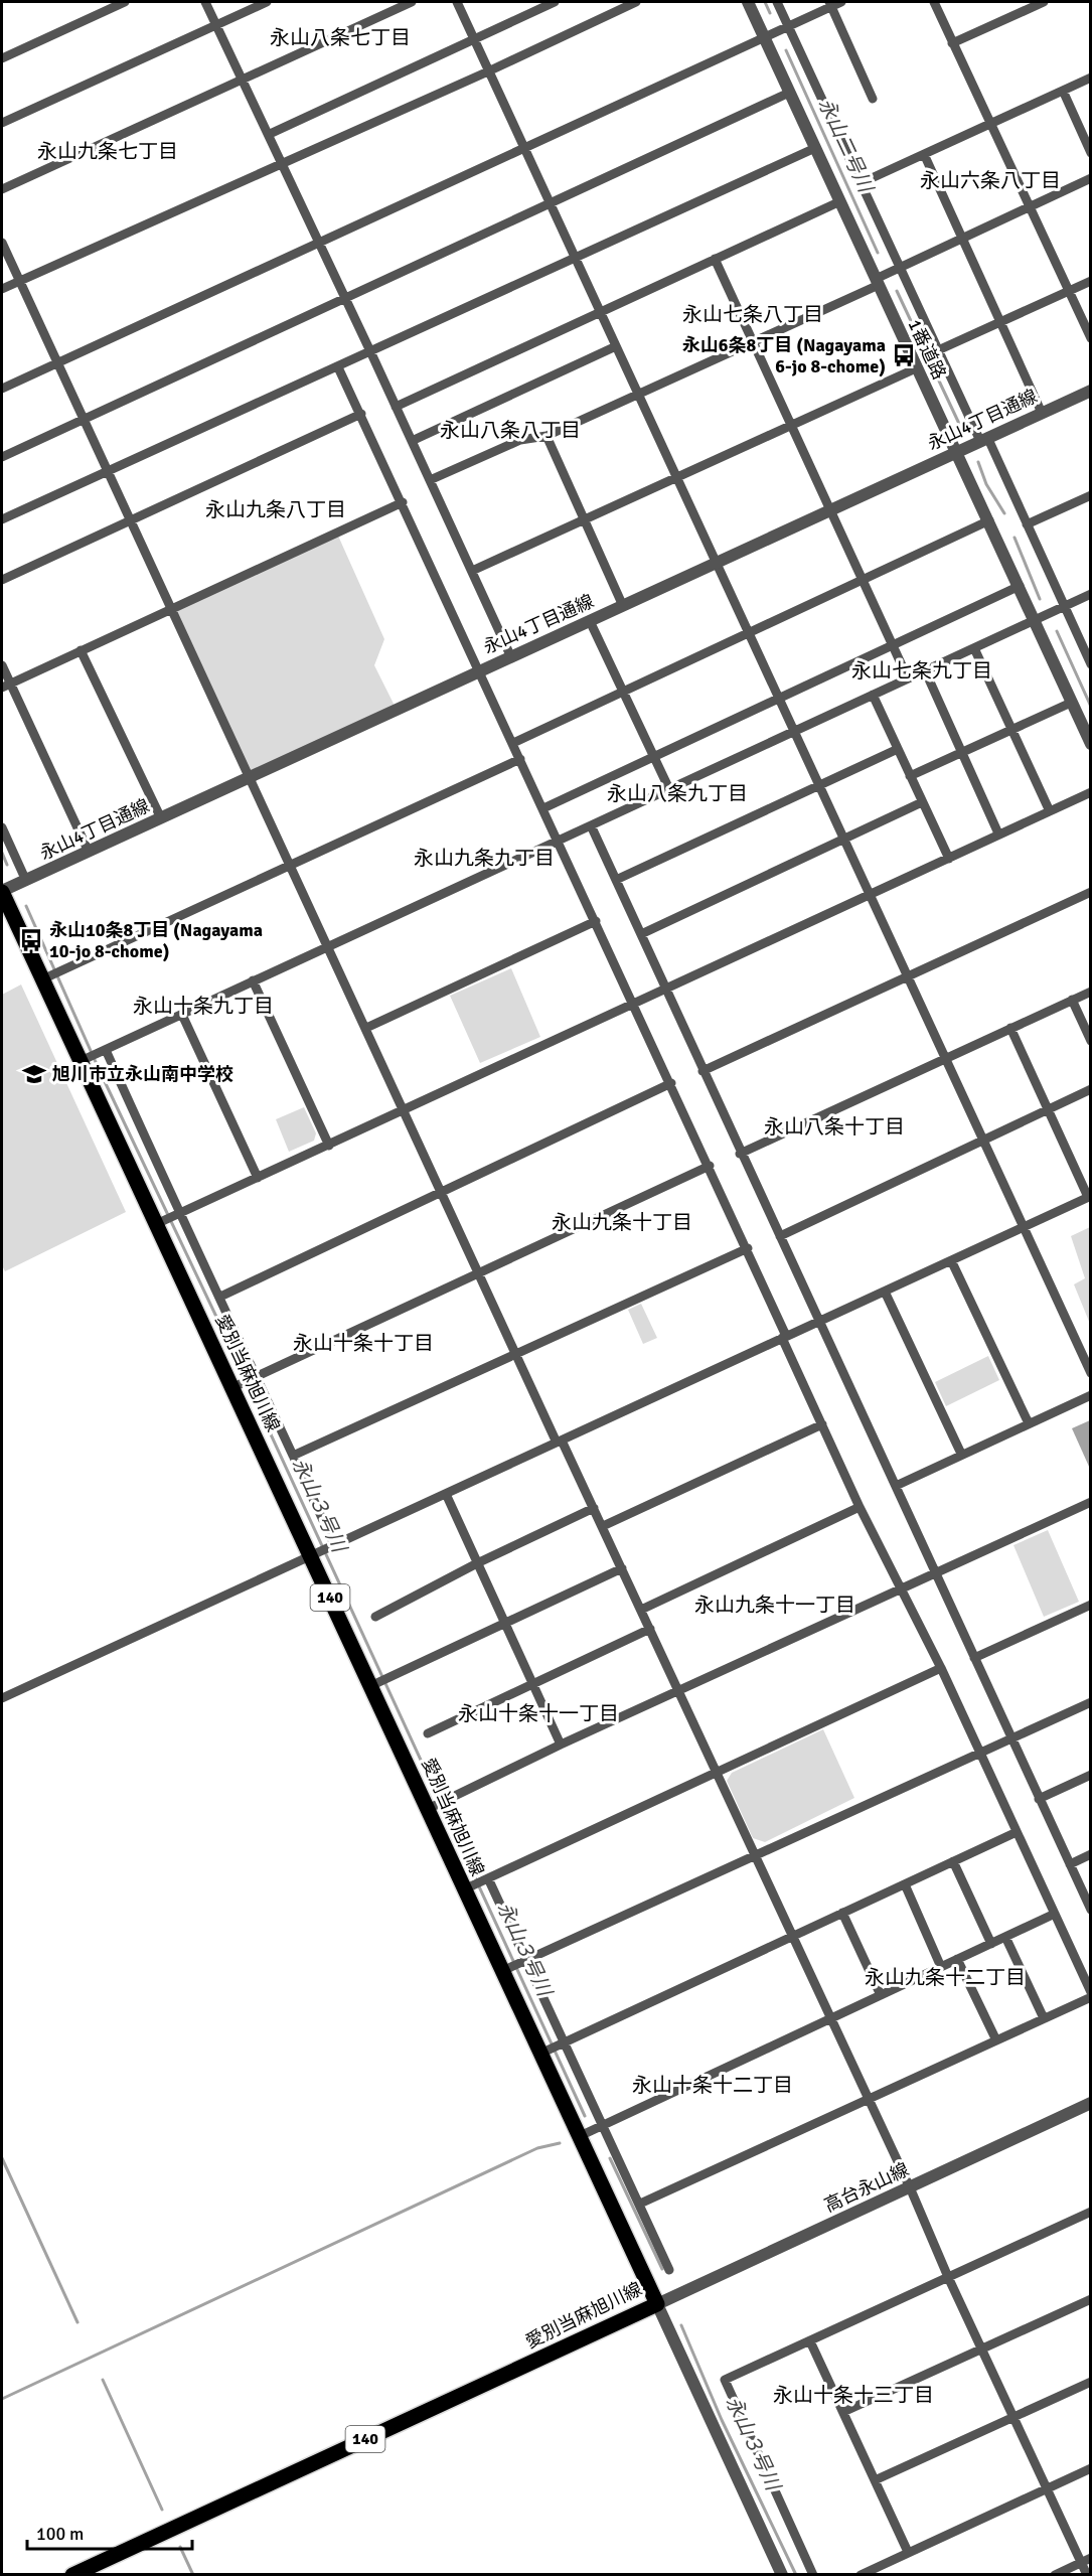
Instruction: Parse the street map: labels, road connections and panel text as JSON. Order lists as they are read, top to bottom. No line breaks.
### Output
{"streets":{"main road":["愛別当麻旭川線","140"],"street":["1番道路","永山4丁目通線","高台永山線"]},"crossings":[["1番道路","永山4丁目通線"],["永山4丁目通線","愛別当麻旭川線"],["愛別当麻旭川線","高台永山線"]],"districts":["永山八条七丁目","永山九条七丁目","永山六条八丁目","永山七条八丁目","永山八条八丁目","永山九条八丁目","永山七条九丁目","永山八条九丁目","永山九条九丁目","永山十条九丁目","永山八条十丁目","永山九条十丁目","永山十条十丁目","永山九条十一丁目","永山十条十一丁目","永山九条十二丁目","永山十条十二丁目","永山十条十三丁目"],"water":["永山二号川","永山３号川"],"places":{"bus stop":["永山6条8丁目 (Nagayama 6-jo 8-chome)","永山10条8丁目 (Nagayama 10-jo 8-chome)"],"school or university":["旭川市立永山南中学校"]},"scale_bar":"100 m"}
